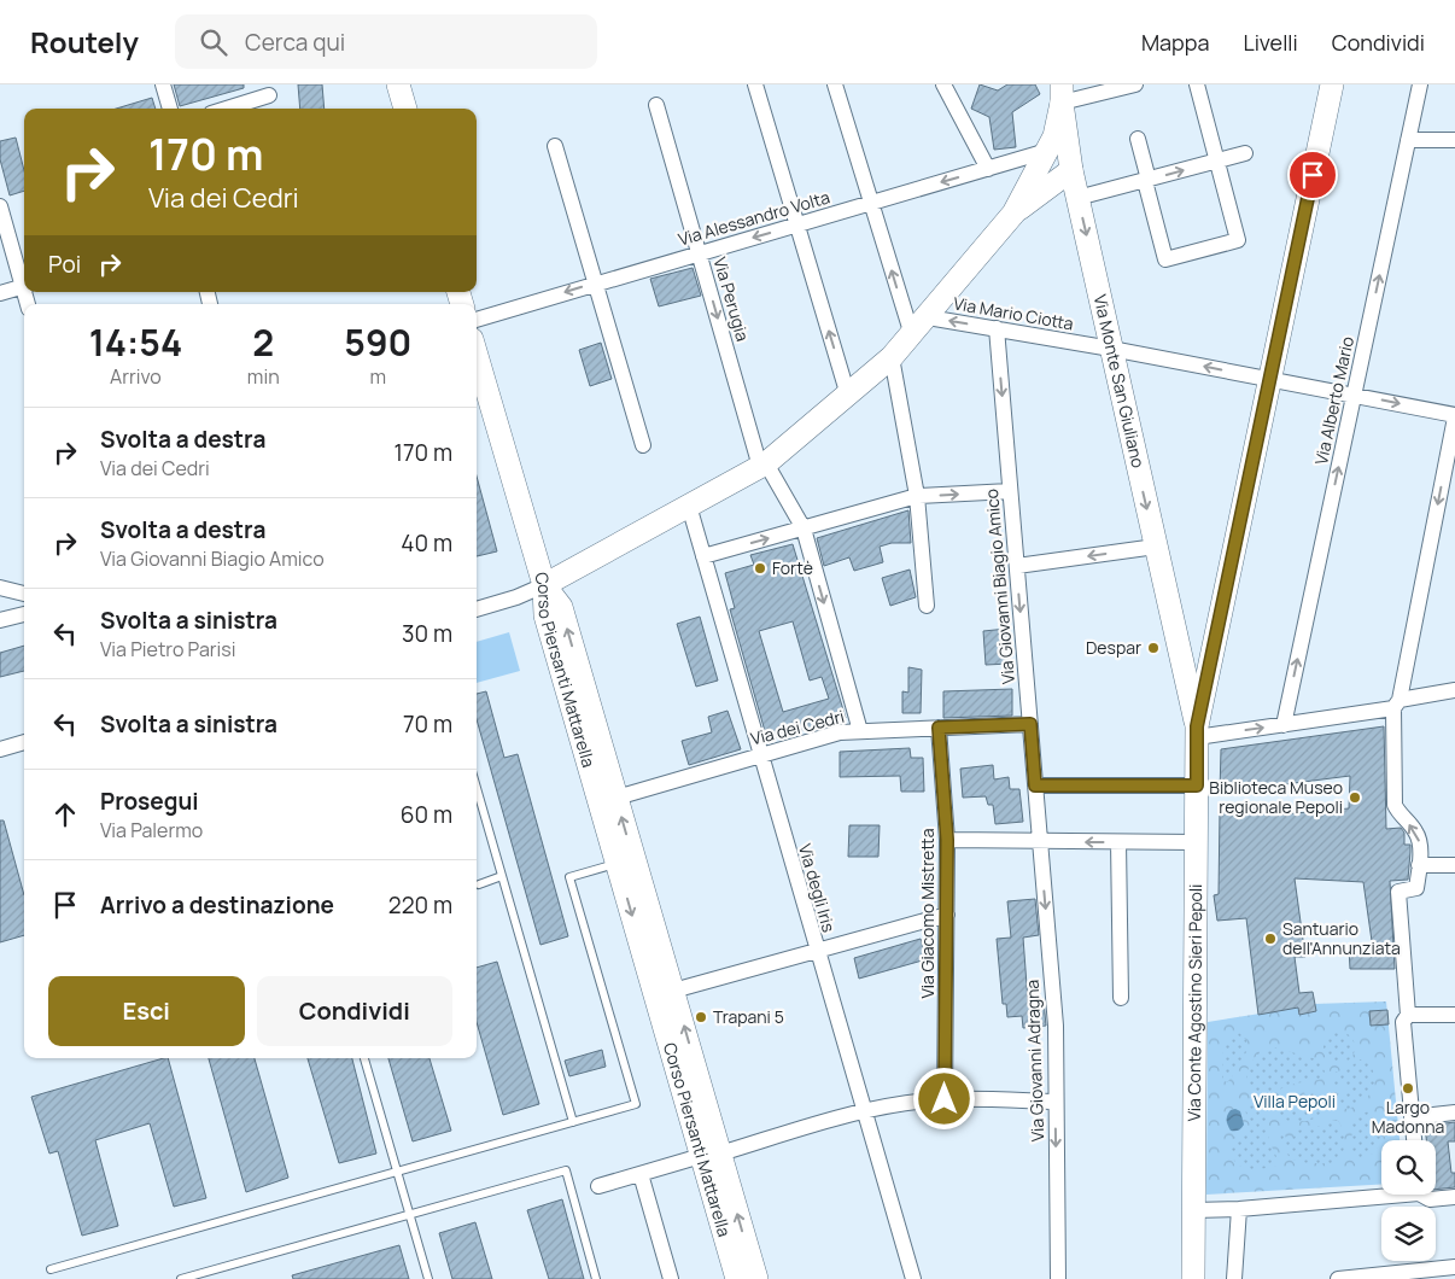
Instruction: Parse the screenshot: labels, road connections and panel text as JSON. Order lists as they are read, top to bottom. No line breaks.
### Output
{"streets":{"main road":["Via Monte San Giuliano","Corso Piersanti Mattarella","Via Conte Agostino Sieri Pepoli"],"street":["Via Alessandro Volta","Via Perugia","Via Mario Ciotta","Via Alberto Mario","Via Giovanni Biagio Amico","Via dei Cedri","Via degli Iris","Via Giacomo Mistretta","Via Giovanni Adragna"]},"crossings":[["Via Alessandro Volta","Via Perugia"],["Via Perugia","Via dei Cedri"],["Via Mario Ciotta","Via Monte San Giuliano"],["Via Mario Ciotta","Via Alberto Mario"],["Via Mario Ciotta","Via Giovanni Biagio Amico"],["Via Mario Ciotta","Via Conte Agostino Sieri Pepoli"],["Via Monte San Giuliano","Via Conte Agostino Sieri Pepoli"],["Via Giovanni Biagio Amico","Via dei Cedri"],["Via Giovanni Biagio Amico","Via Giovanni Adragna"],["Corso Piersanti Mattarella","Via dei Cedri"],["Via dei Cedri","Via degli Iris"],["Via dei Cedri","Via Giacomo Mistretta"]],"one_way":["Via Alessandro Volta","Via Monte San Giuliano"],"parks":["Villa Pepoli"],"places":["Fortè","Despar","Biblioteca Museo regionale Pepoli","Santuario dell'Annunziata","Trapani 5","Largo Madonna"],"page":{"header":"Routely","search":"Cerca qui","nav":["Mappa","Livelli","Condividi"],"turn":["170 m","Via dei Cedri"],"then":"Poi","eta":["14:54","Arrivo","2","min","590","m"],"list":[{"name":"Svolta a destra","note":"Via dei Cedri","value":"170 m"},{"name":"Svolta a destra","note":"Via Giovanni Biagio Amico","value":"40 m"},{"name":"Svolta a sinistra","note":"Via Pietro Parisi","value":"30 m"},{"name":"Svolta a sinistra","value":"70 m"},{"name":"Prosegui","note":"Via Palermo","value":"60 m"},{"name":"Arrivo a destinazione","value":"220 m"}],"buttons":["Esci","Condividi"]}}
